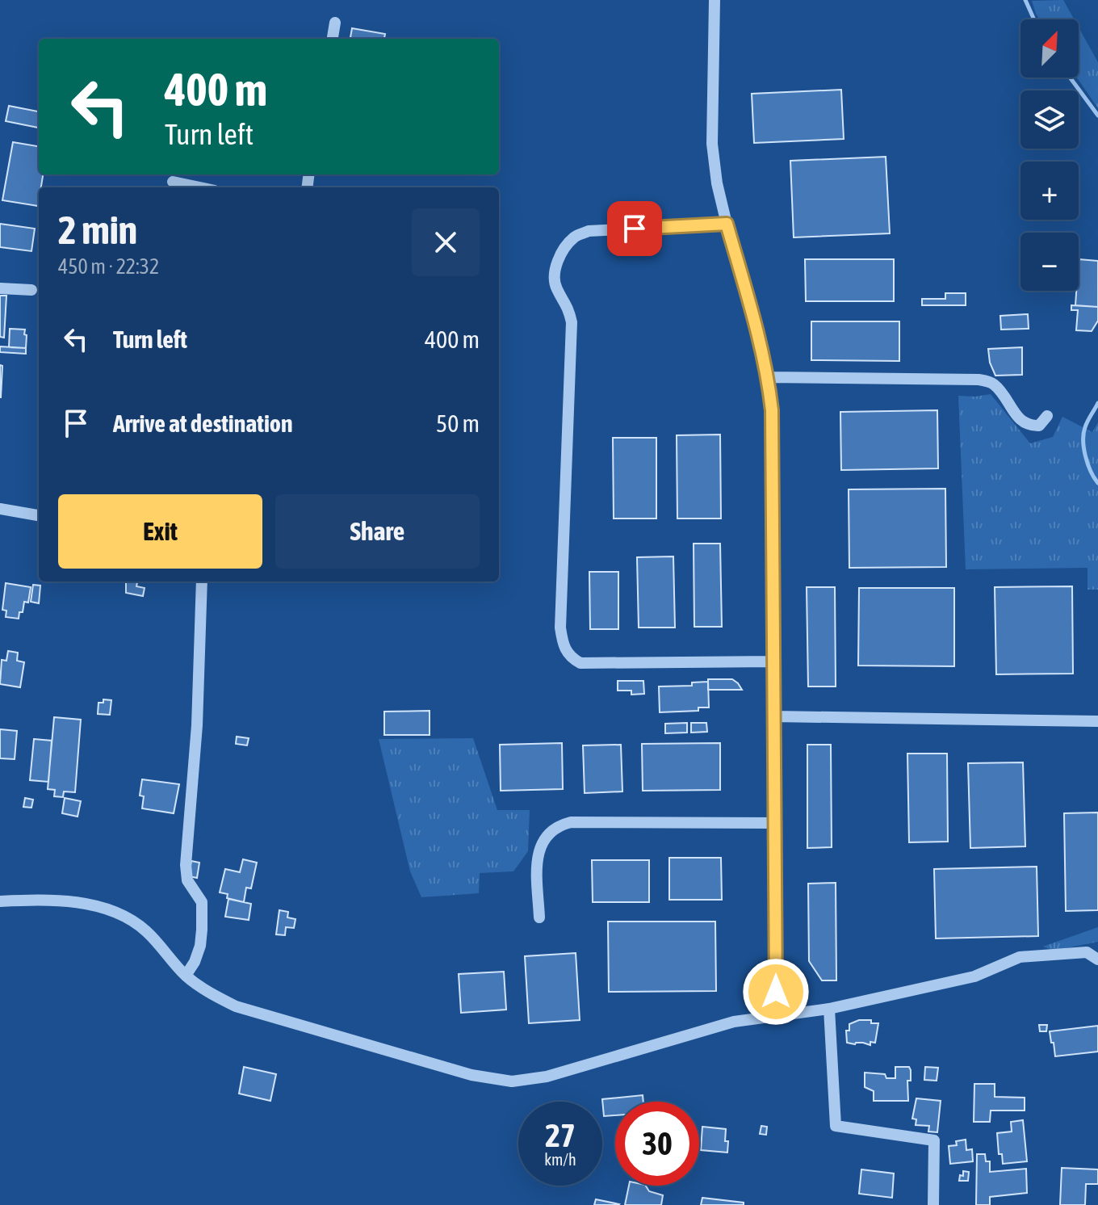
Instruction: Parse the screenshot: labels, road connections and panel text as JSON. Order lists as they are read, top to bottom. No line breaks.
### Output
{"north":"top right","page":{"map_buttons":["+","−"],"turn":["400 m","Turn left"],"heading":["2 min","450 m · 22:32"],"list":[{"name":"Turn left","value":"400 m"},{"name":"Arrive at destination","value":"50 m"}],"buttons":["Exit","Share"],"speed":"27 km/h","limit":"30"}}
